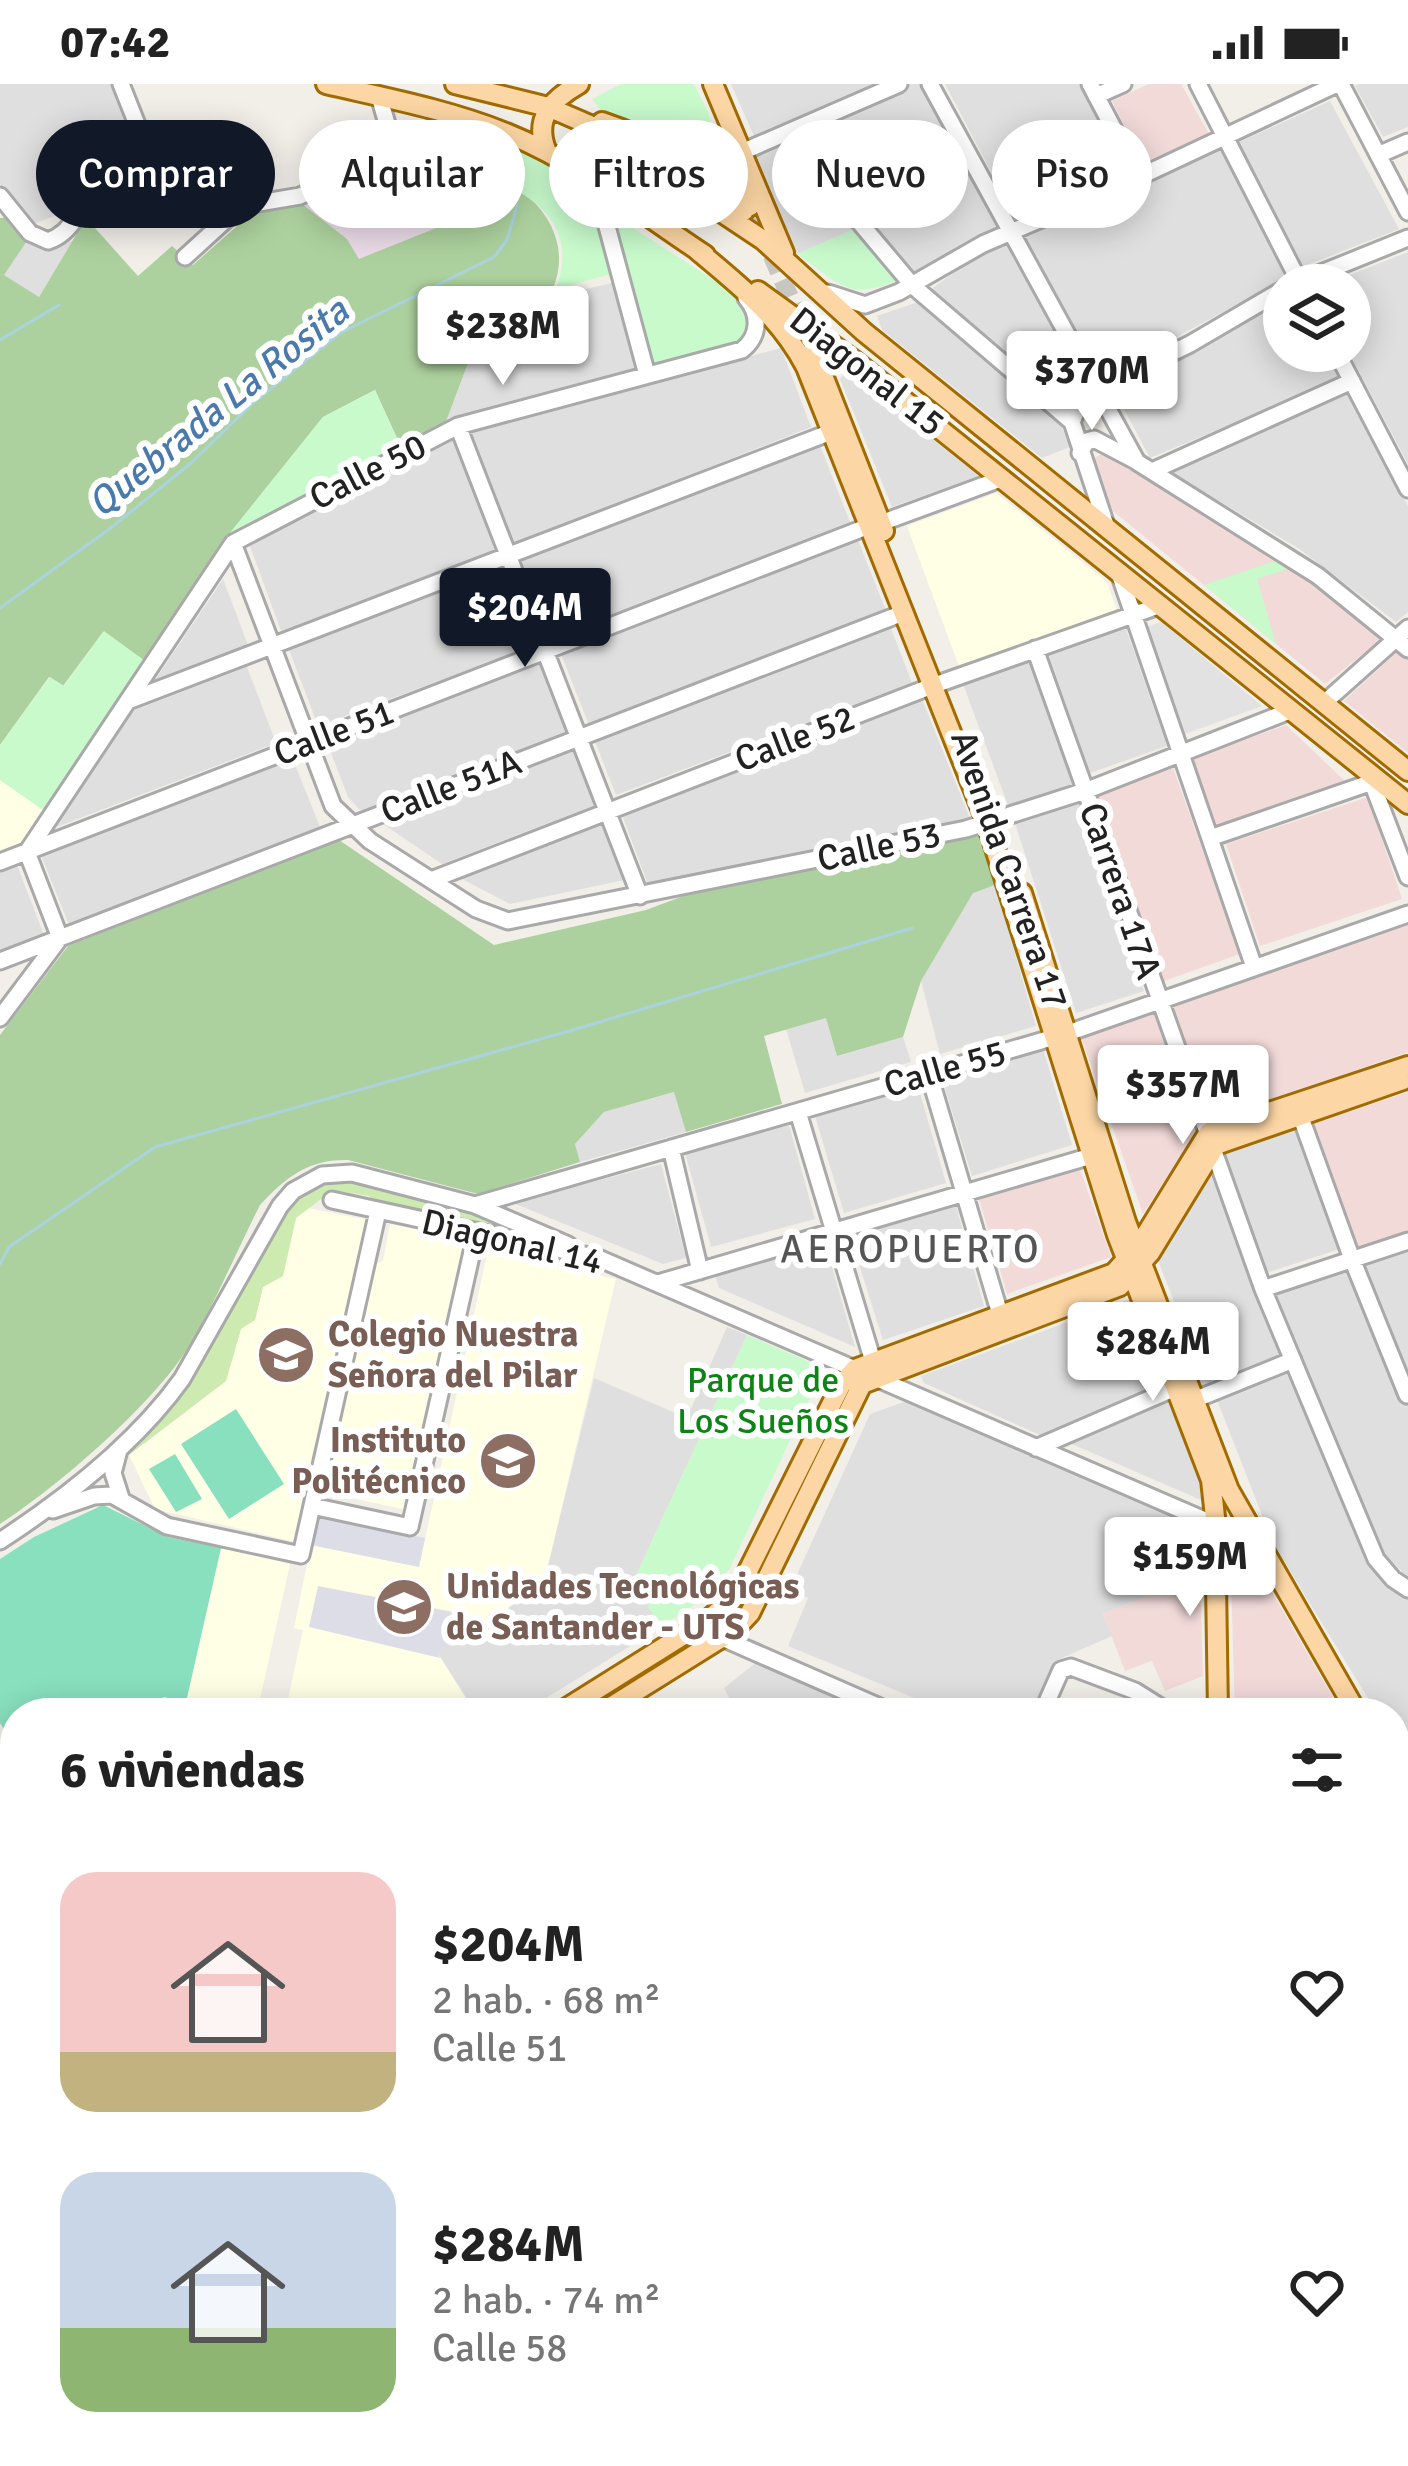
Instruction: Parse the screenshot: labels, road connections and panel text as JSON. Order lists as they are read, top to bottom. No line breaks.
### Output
{"streets":{"main road":["Diagonal 15","Avenida Carrera 17"],"street":["Calle 50","Calle 51","Calle 52","Calle 51A","Calle 53","Carrera 17A","Calle 55","Diagonal 14"]},"crossings":[["Diagonal 15","Calle 50"],["Diagonal 15","Calle 51"],["Diagonal 15","Calle 52"],["Diagonal 15","Calle 53"],["Diagonal 15","Avenida Carrera 17"],["Calle 50","Calle 51"],["Calle 50","Avenida Carrera 17"],["Calle 51","Avenida Carrera 17"],["Calle 52","Calle 53"],["Calle 52","Avenida Carrera 17"],["Calle 52","Carrera 17A"],["Calle 51A","Avenida Carrera 17"],["Calle 53","Avenida Carrera 17"],["Calle 53","Carrera 17A"],["Avenida Carrera 17","Calle 55"],["Avenida Carrera 17","Diagonal 14"],["Carrera 17A","Calle 55"]],"districts":["AEROPUERTO"],"water":["Quebrada La Rosita"],"parks":["Parque de Los Sueños"],"places":{"school or university":["Colegio Nuestra Señora del Pilar","Instituto Politécnico","Unidades Tecnológicas de Santander - UTS"]},"page":{"status":"07:42","chip":["Comprar","Alquilar","Filtros","Nuevo","Piso"],"price":["$238M","$370M","$204M","$357M","$284M","$159M"],"heading":"6 viviendas","list":[{"name":"$204M","note":"2 hab. · 68 m² · Calle 51"},{"name":"$284M","note":"2 hab. · 74 m² · Calle 58"}]}}
